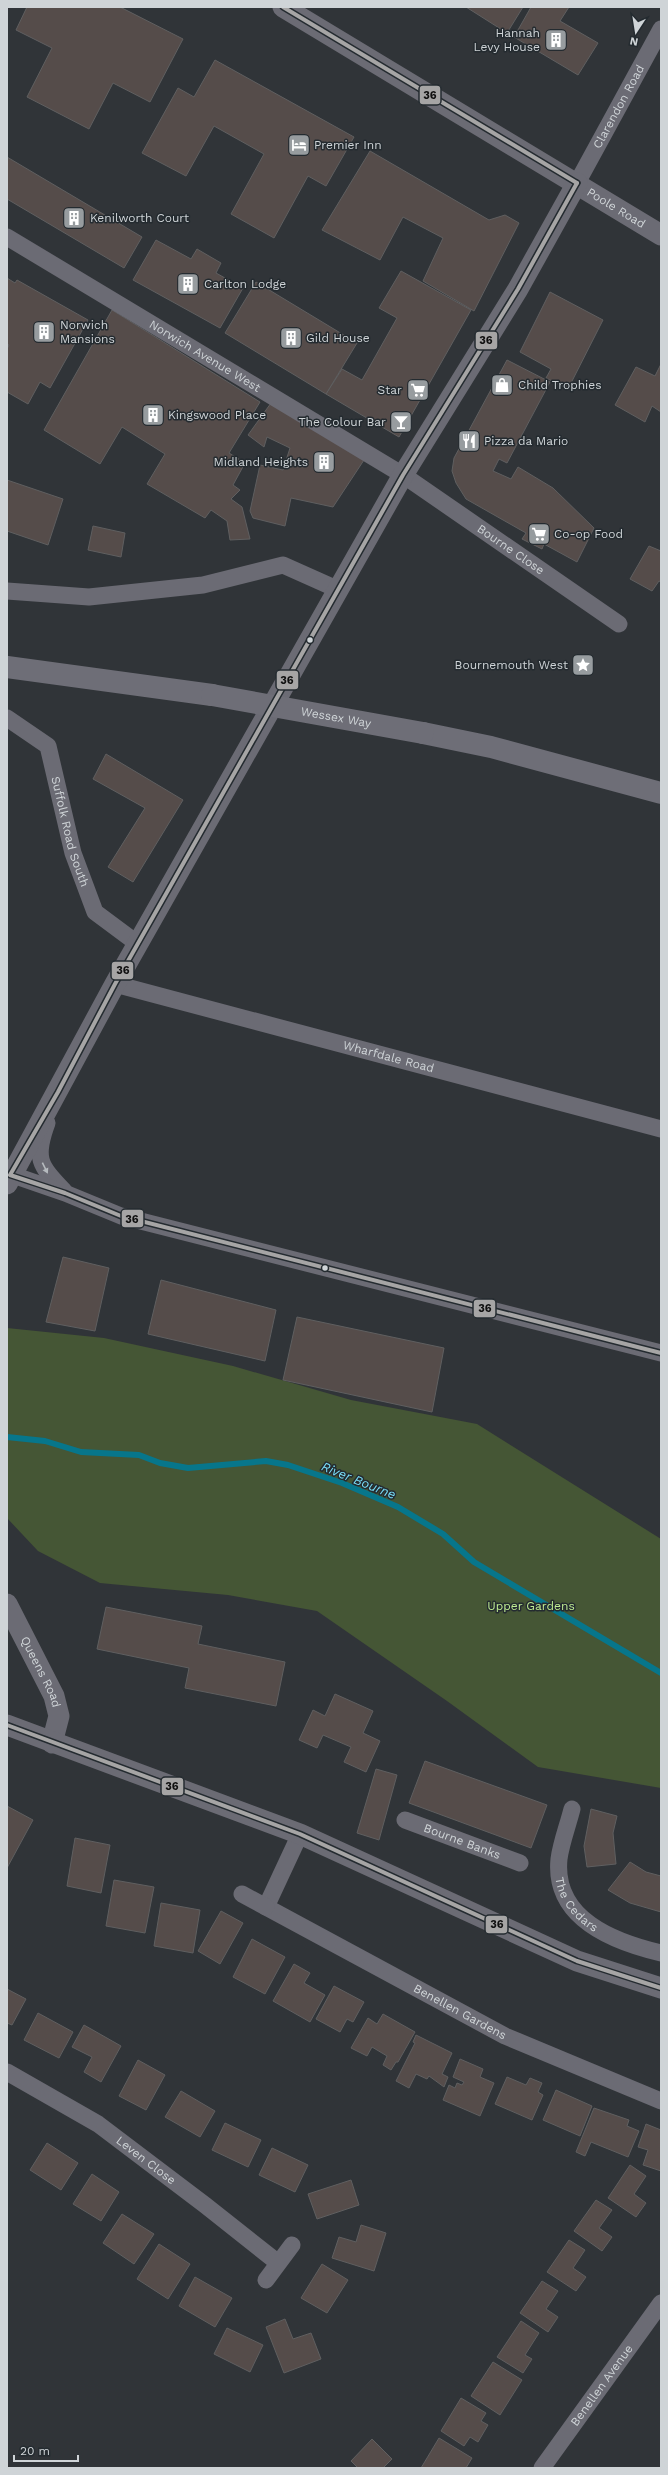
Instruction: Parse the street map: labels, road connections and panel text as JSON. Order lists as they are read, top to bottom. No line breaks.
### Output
{"streets":{"highway":["Wessex Way"],"street":["Clarendon Road","Poole Road","Norwich Avenue West","Bourne Close","Suffolk Road South","Wharfdale Road","Queens Road","Bourne Banks","The Cedars","Benellen Gardens","Leven Close","Benellen Avenue"]},"crossings":[["Clarendon Road","Poole Road"],["Norwich Avenue West","Bourne Close"]],"water":["River Bourne"],"parks":["Upper Gardens"],"places":{"building":["Hannah Levy House","Kenilworth Court","Carlton Lodge","Norwich Mansions","Gild House","Kingswood Place","Midland Heights"],"hotel":["Premier Inn"],"shop":["Child Trophies"],"supermarket":["Star","Co-op Food"],"bar":["The Colour Bar"],"restaurant":["Pizza da Mario"],"place":["Bournemouth West"]},"lines":["transit line 36"],"scale_bar":"20 m","north":"bottom"}
